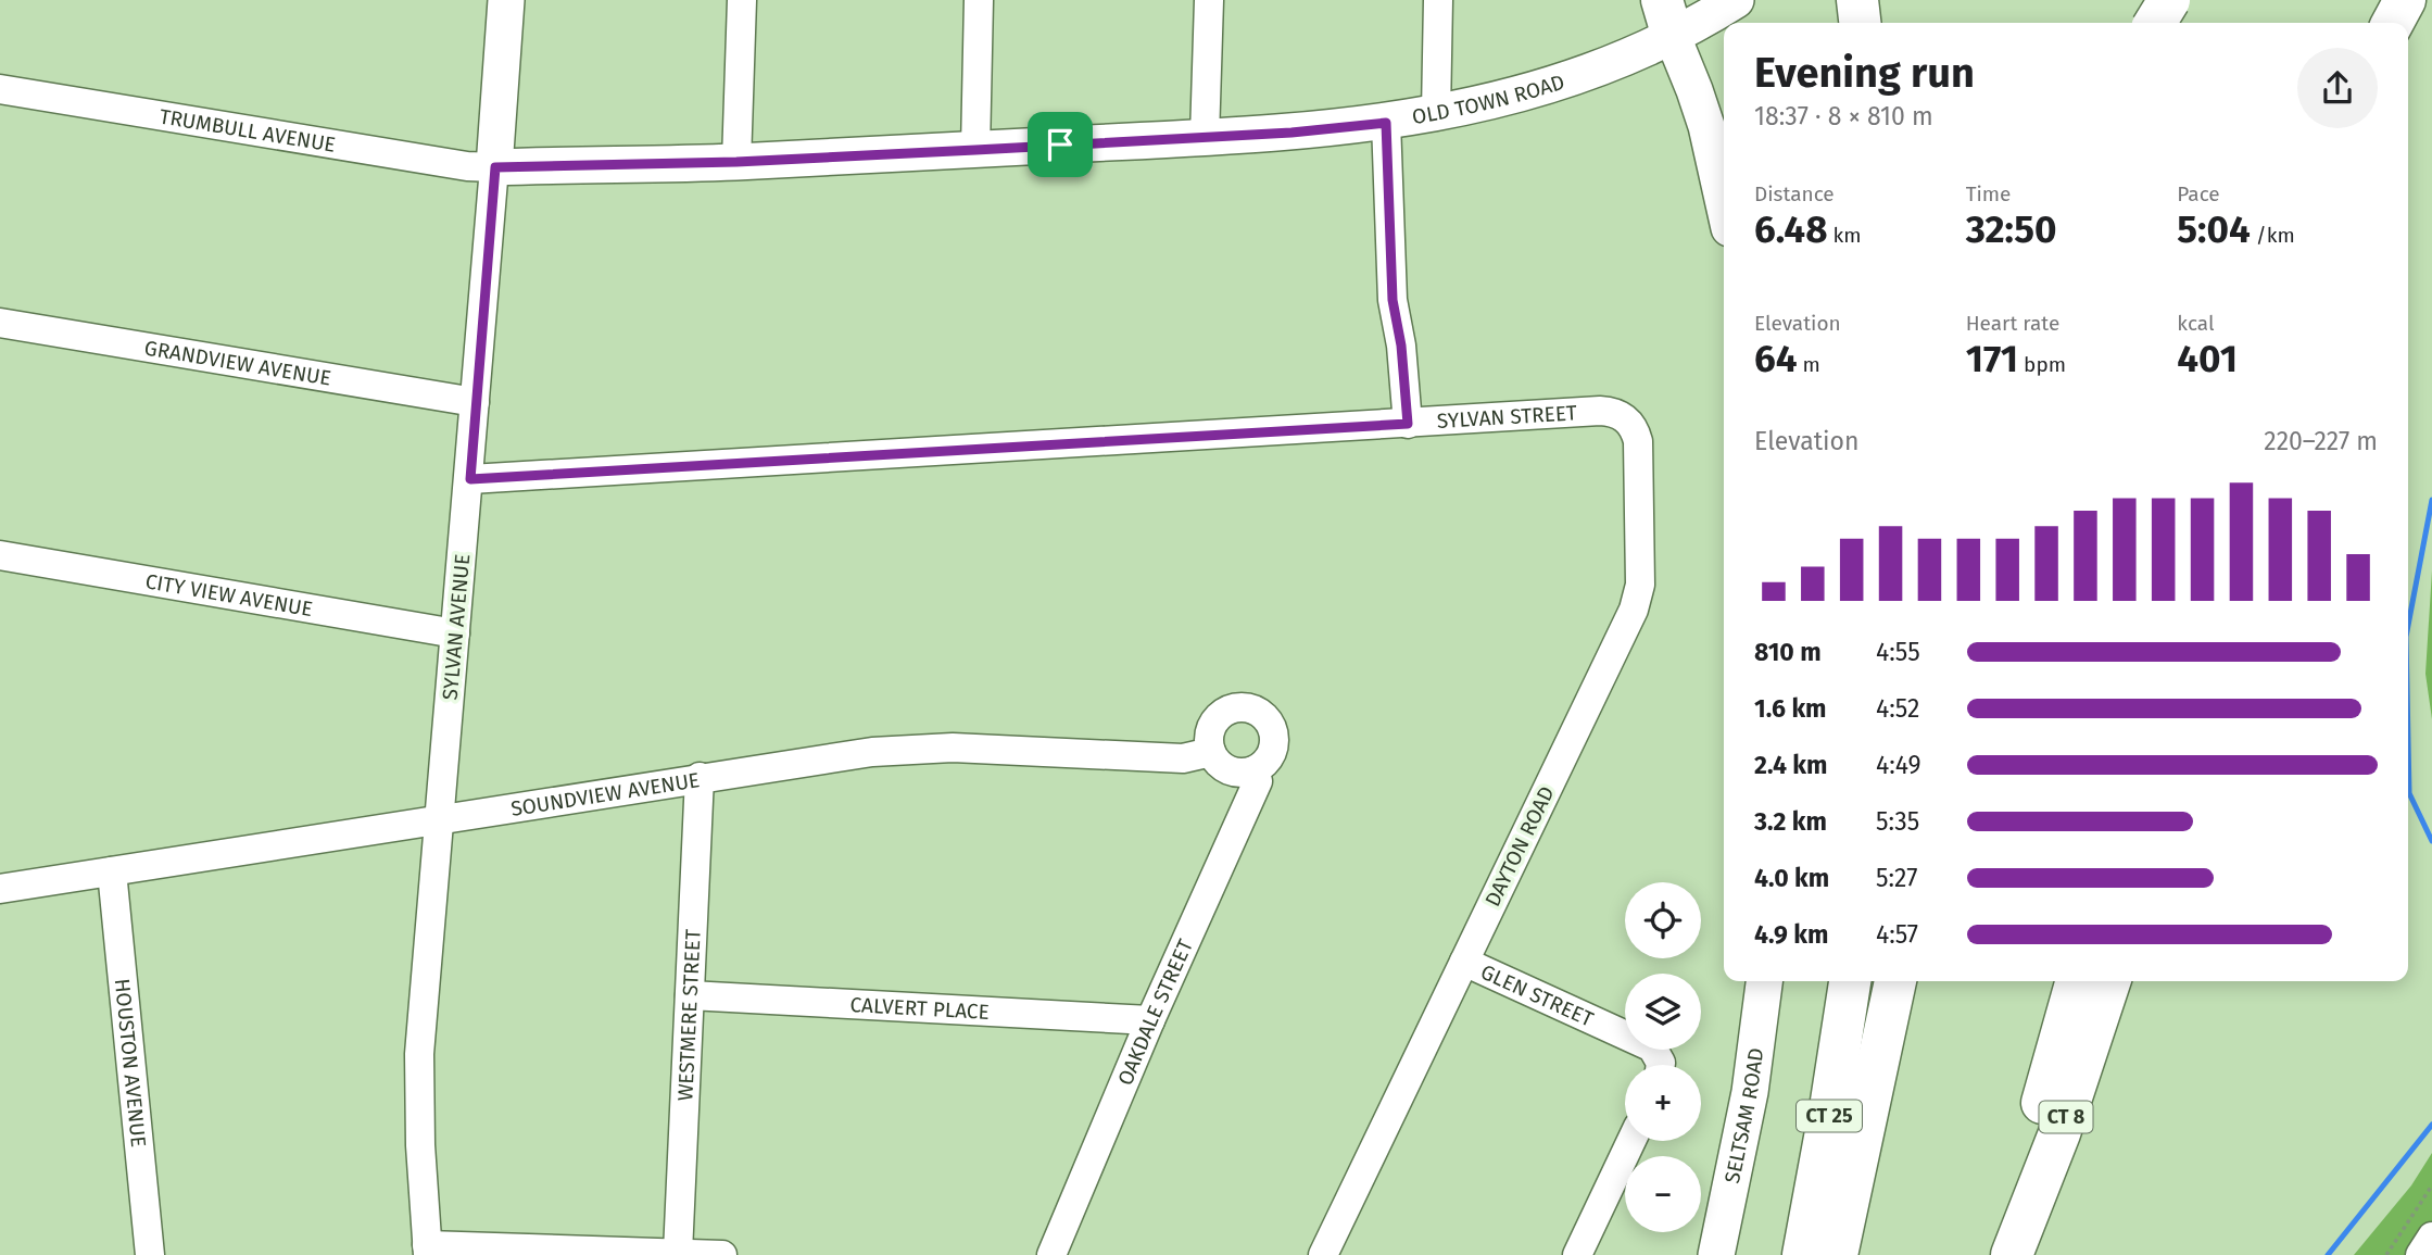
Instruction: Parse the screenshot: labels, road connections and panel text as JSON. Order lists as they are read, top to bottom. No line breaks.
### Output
{"streets":{"highway":["CT 25","CT 8"],"main road":["OLD TOWN ROAD","SYLVAN AVENUE","SELTSAM ROAD"],"street":["TRUMBULL AVENUE","GRANDVIEW AVENUE","SYLVAN STREET","CITY VIEW AVENUE","SOUNDVIEW AVENUE","DAYTON ROAD","GLEN STREET","CALVERT PLACE","OAKDALE STREET","WESTMERE STREET","HOUSTON AVENUE"]},"crossings":[["OLD TOWN ROAD","TRUMBULL AVENUE"],["OLD TOWN ROAD","SYLVAN AVENUE"],["TRUMBULL AVENUE","SYLVAN AVENUE"],["GRANDVIEW AVENUE","SYLVAN AVENUE"],["SYLVAN STREET","SYLVAN AVENUE"],["SYLVAN STREET","DAYTON ROAD"],["CITY VIEW AVENUE","SYLVAN AVENUE"],["SYLVAN AVENUE","SOUNDVIEW AVENUE"],["SOUNDVIEW AVENUE","OAKDALE STREET"],["SOUNDVIEW AVENUE","WESTMERE STREET"],["SOUNDVIEW AVENUE","HOUSTON AVENUE"],["DAYTON ROAD","GLEN STREET"],["CALVERT PLACE","OAKDALE STREET"],["CALVERT PLACE","WESTMERE STREET"]],"page":{"heading":["Evening run","18:37 · 8 × 810 m"],"stats":[["Distance","6.48 km"],["Time","32:50"],["Pace","5:04 /km"],["Elevation","64 m"],["Heart rate","171 bpm"],["kcal","401"]],"chart":["Elevation","220–227 m"],"list":[{"name":"810 m","note":"4:55"},{"name":"1.6 km","note":"4:52"},{"name":"2.4 km","note":"4:49"},{"name":"3.2 km","note":"5:35"},{"name":"4.0 km","note":"5:27"},{"name":"4.9 km","note":"4:57"}],"map_buttons":["+","−"]}}
